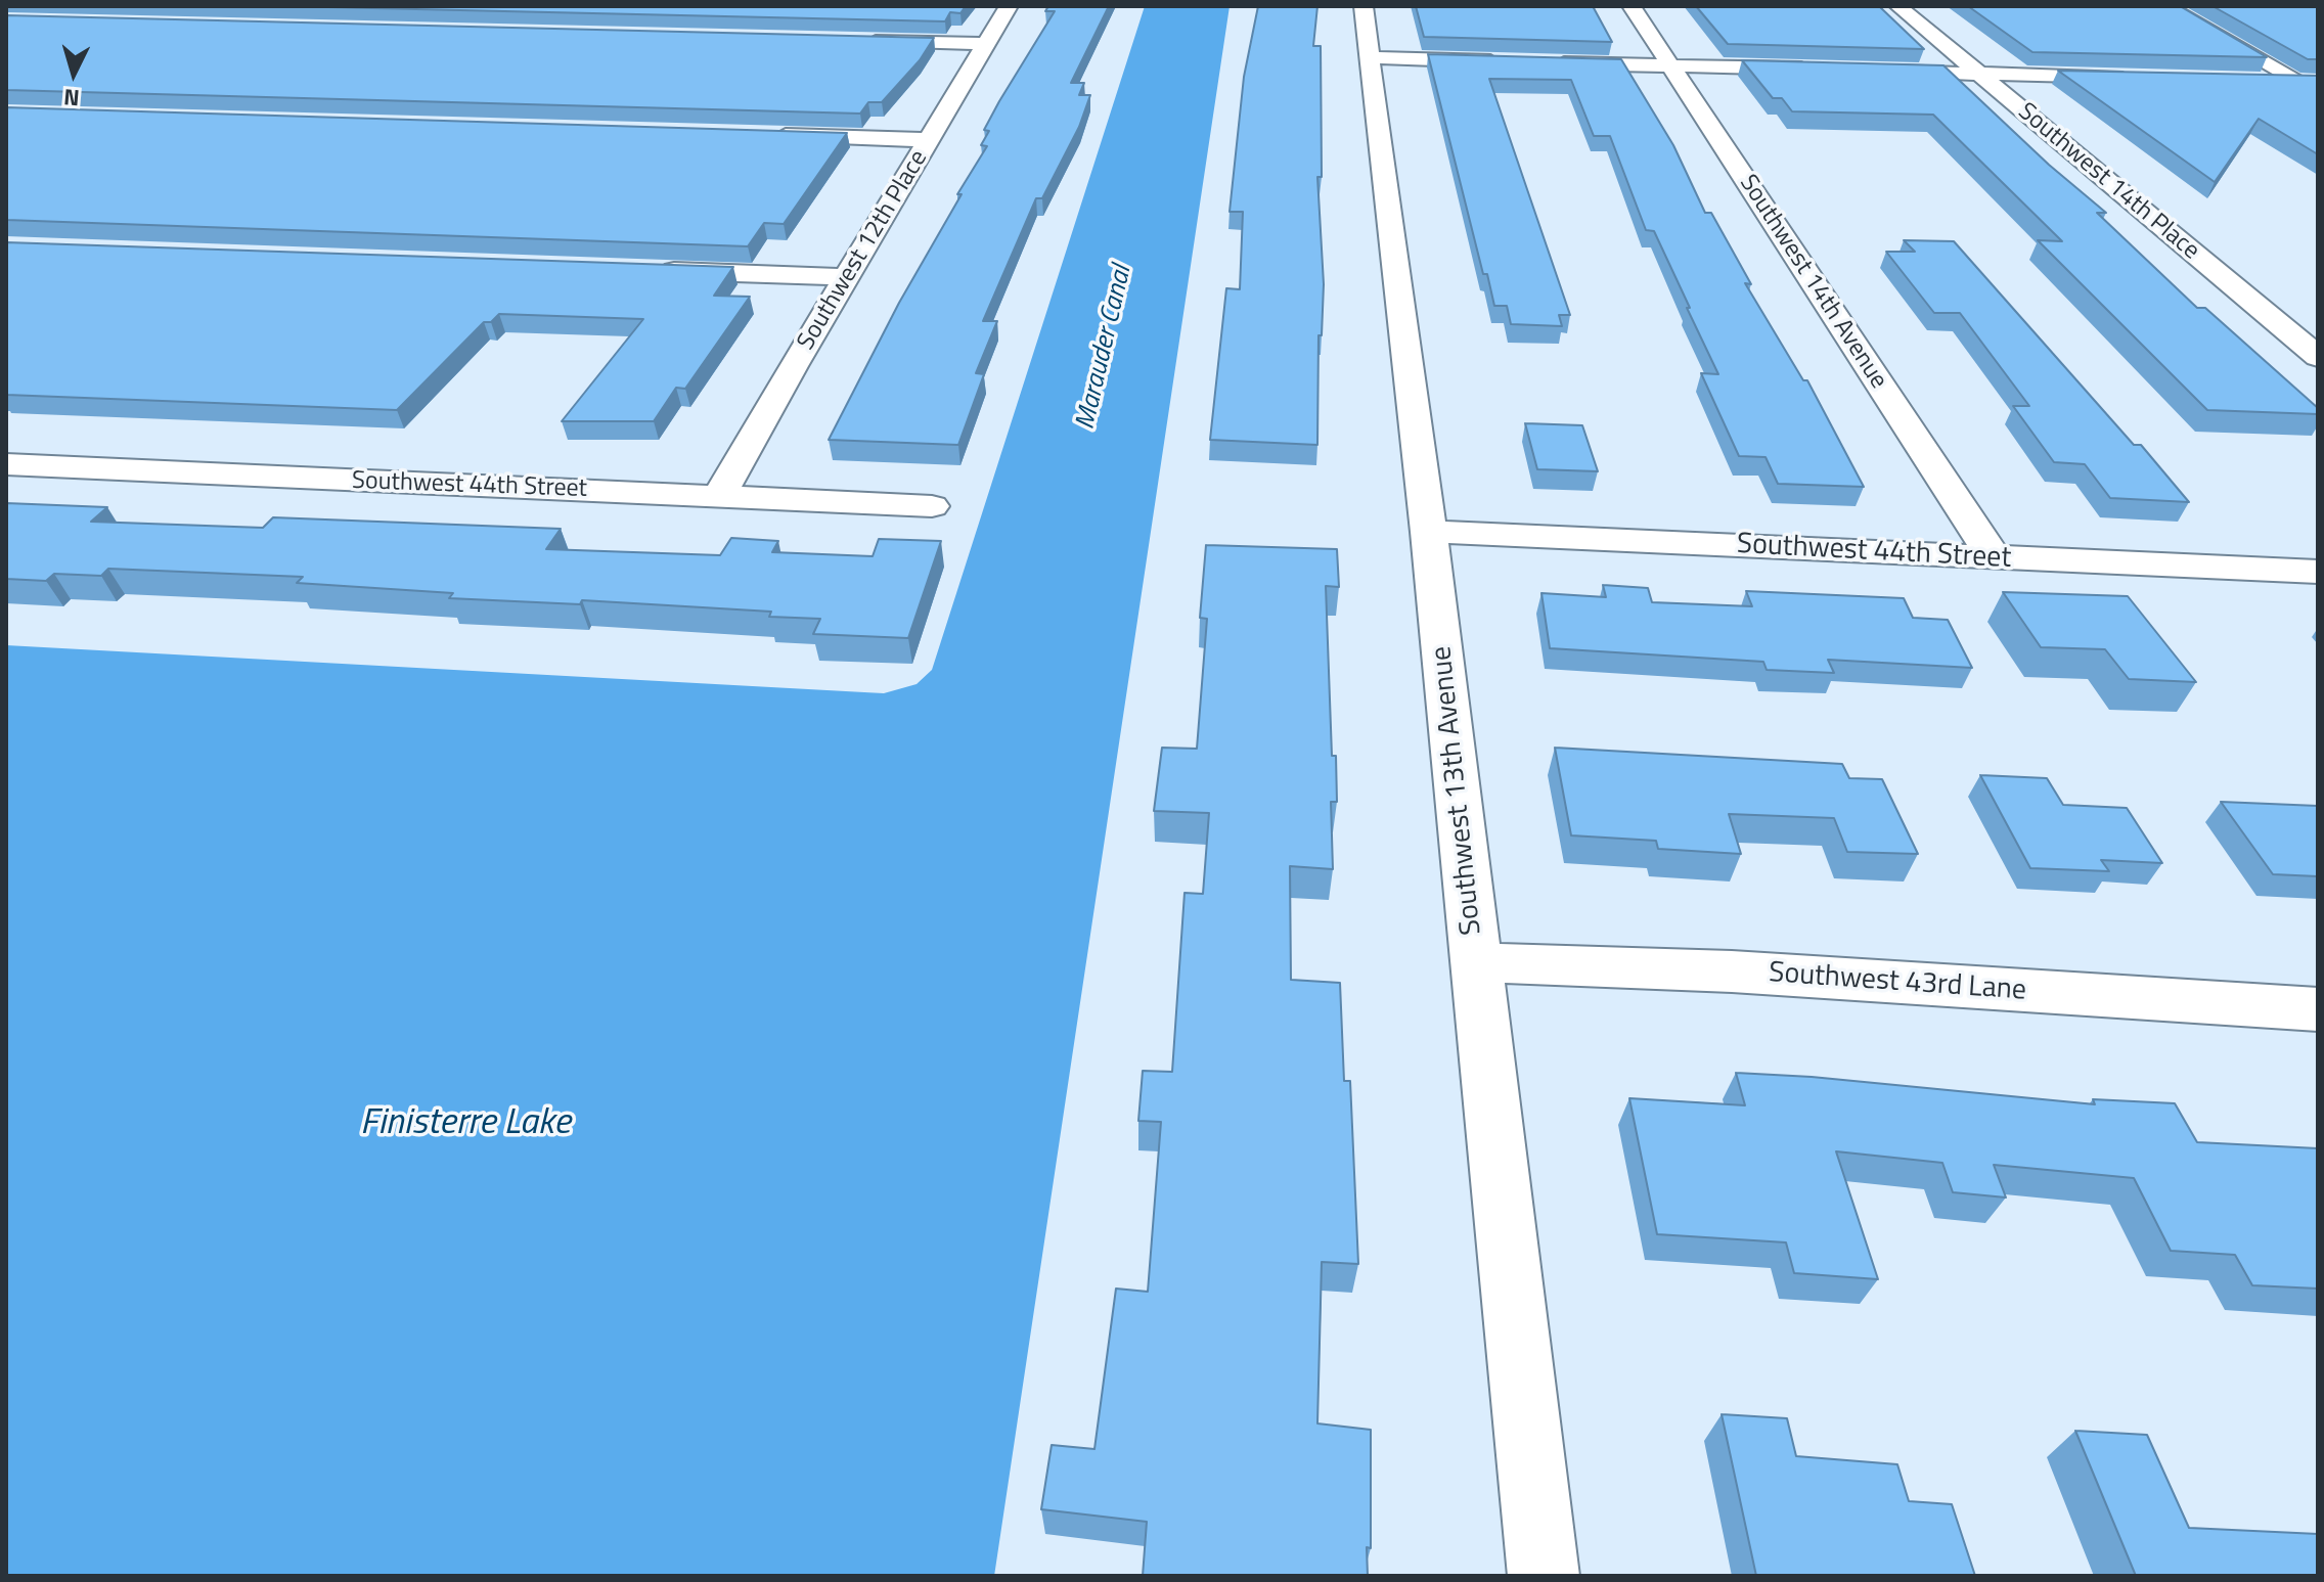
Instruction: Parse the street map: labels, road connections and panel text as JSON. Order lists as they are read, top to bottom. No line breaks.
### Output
{"streets":{"street":["Southwest 14th Place","Southwest 12th Place","Southwest 14th Avenue","Southwest 44th Street","Southwest 13th Avenue","Southwest 43rd Lane"]},"crossings":[["Southwest 12th Place","Southwest 44th Street"],["Southwest 14th Avenue","Southwest 44th Street"],["Southwest 44th Street","Southwest 13th Avenue"],["Southwest 13th Avenue","Southwest 43rd Lane"]],"water":["Marauder Canal","Finisterre Lake"],"north":"bottom"}
